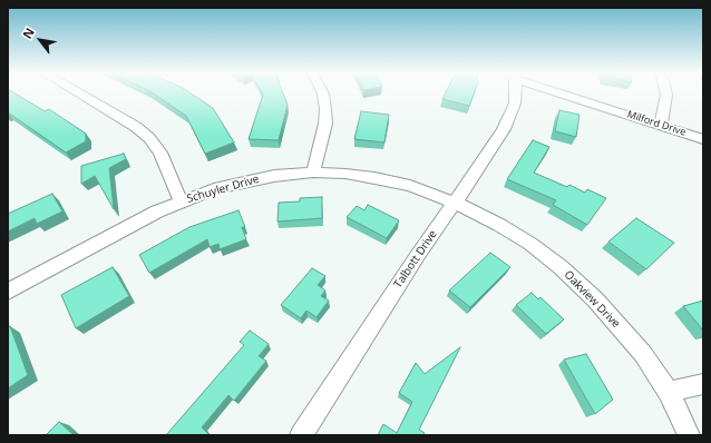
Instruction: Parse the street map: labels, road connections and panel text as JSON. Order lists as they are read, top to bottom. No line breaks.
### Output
{"streets":{"street":["Milford Drive","Schuyler Drive","Talbott Drive","Oakview Drive"]},"crossings":[["Schuyler Drive","Talbott Drive"],["Schuyler Drive","Oakview Drive"],["Talbott Drive","Oakview Drive"]],"north":"top left"}
